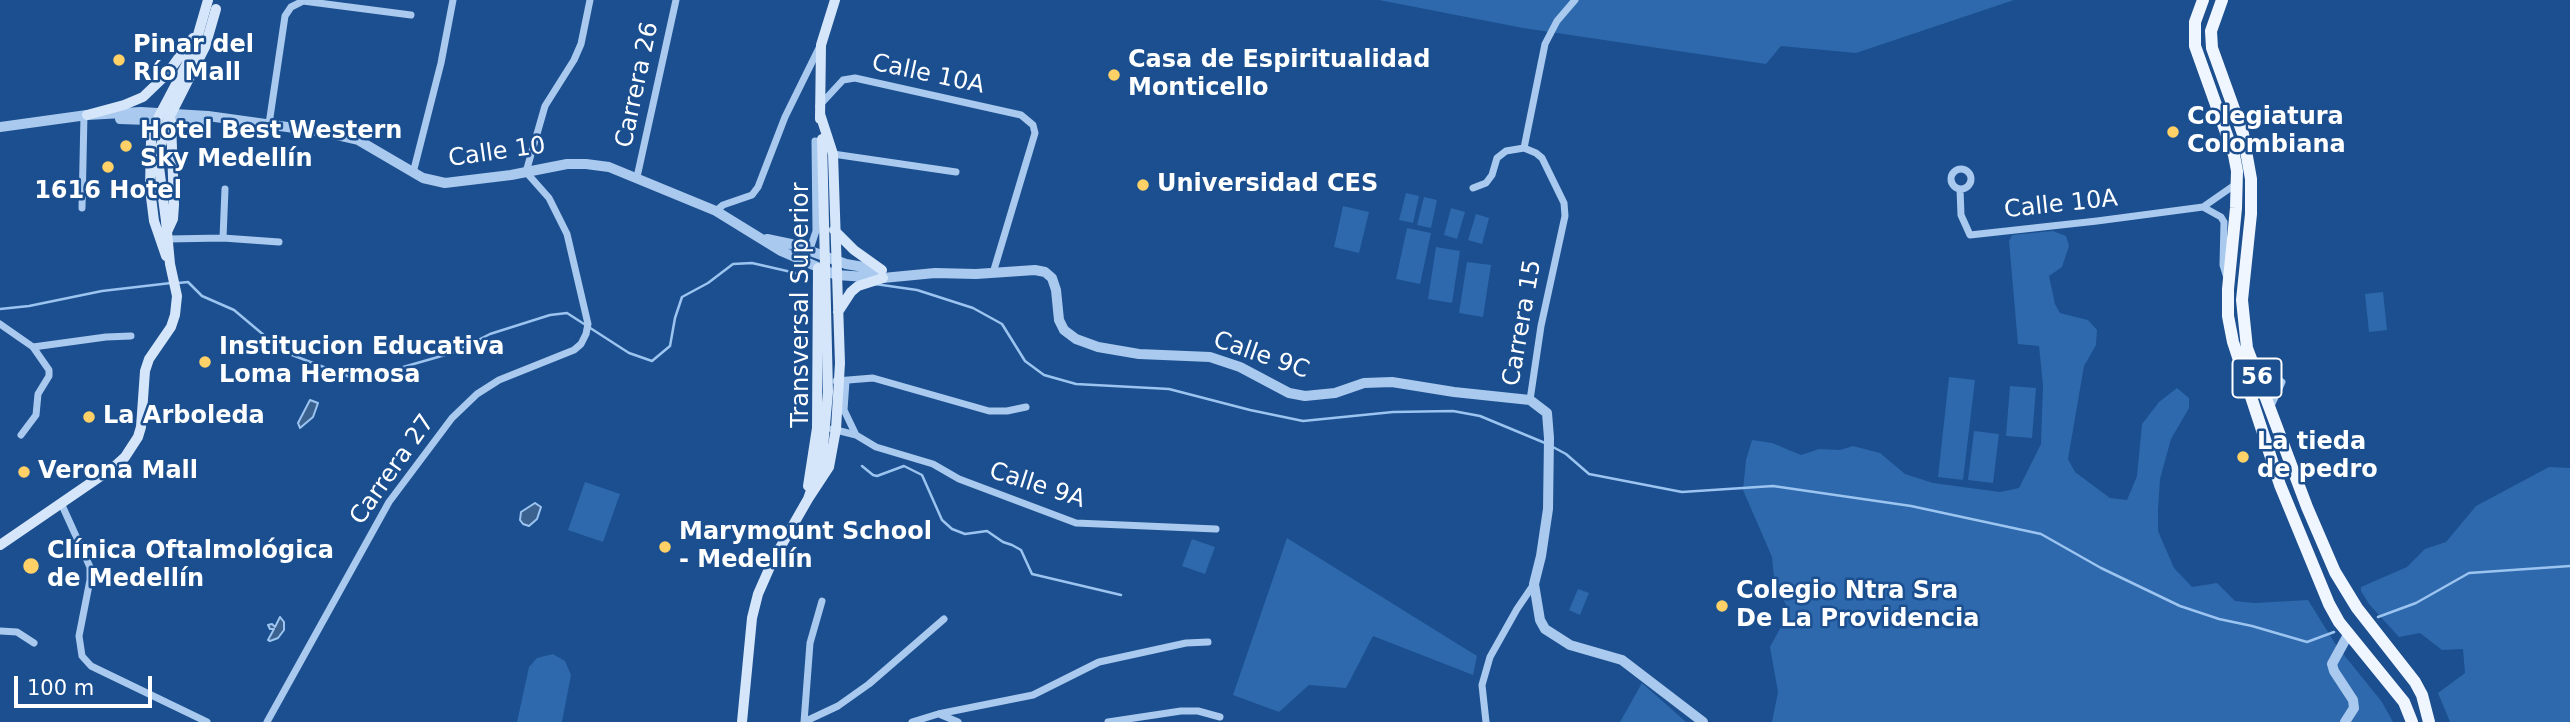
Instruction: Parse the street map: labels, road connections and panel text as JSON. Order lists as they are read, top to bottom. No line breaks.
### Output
{"streets":{"main road":["Transversal Superior","56"],"street":["Calle 10A","Carrera 26","Calle 10","Carrera 15","Calle 9C","Carrera 27","Calle 9A"]},"crossings":[["Calle 10A","Calle 10"],["Calle 10A","Transversal Superior"],["Calle 10A","56"],["Carrera 26","Calle 10"],["Calle 10","Calle 9C"],["Calle 10","Carrera 27"],["Carrera 15","Calle 9C"]],"places":["Pinar del Río Mall","Casa de Espiritualidad Monticello","Colegiatura Colombiana","Hotel Best Western Sky Medellín","1616 Hotel","Universidad CES","Institucion Educativa Loma Hermosa","La Arboleda","La tieda de pedro","Verona Mall","Marymount School - Medellín","Clínica Oftalmológica de Medellín","Colegio Ntra Sra De La Providencia"],"scale_bar":"100 m"}
